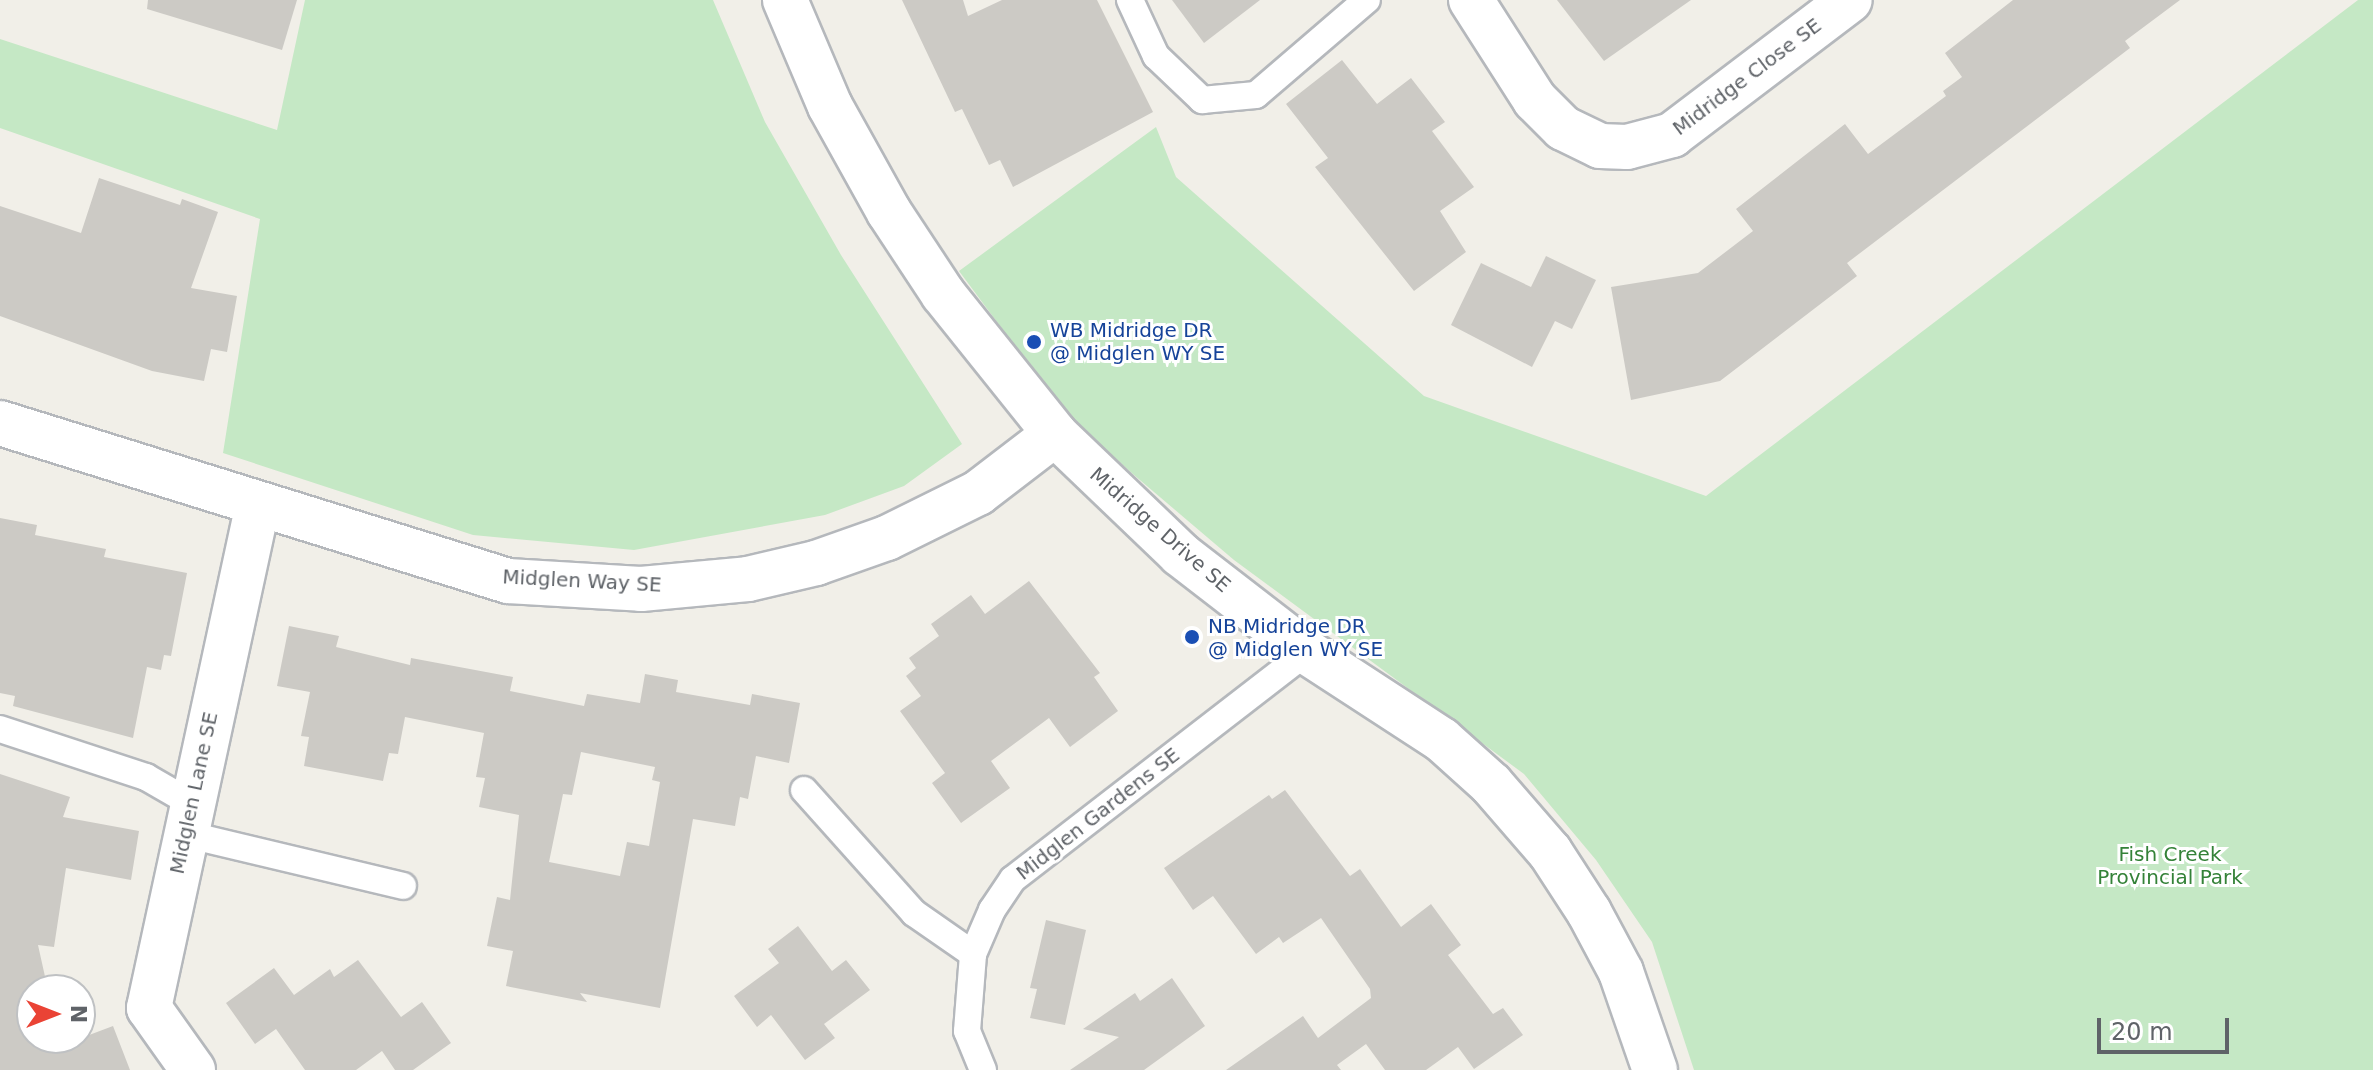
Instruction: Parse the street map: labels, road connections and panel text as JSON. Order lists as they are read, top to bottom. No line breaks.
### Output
{"streets":{"street":["Midridge Close SE","Midridge Drive SE","Midglen Way SE","Midglen Lane SE"],"lane":["Midglen Gardens SE"]},"crossings":[["Midridge Drive SE","Midglen Way SE"],["Midridge Drive SE","Midglen Gardens SE"],["Midglen Way SE","Midglen Lane SE"]],"parks":["Fish Creek Provincial Park"],"places":["WB Midridge DR @ Midglen WY SE","NB Midridge DR @ Midglen WY SE"],"scale_bar":"20 m","north":"right"}
